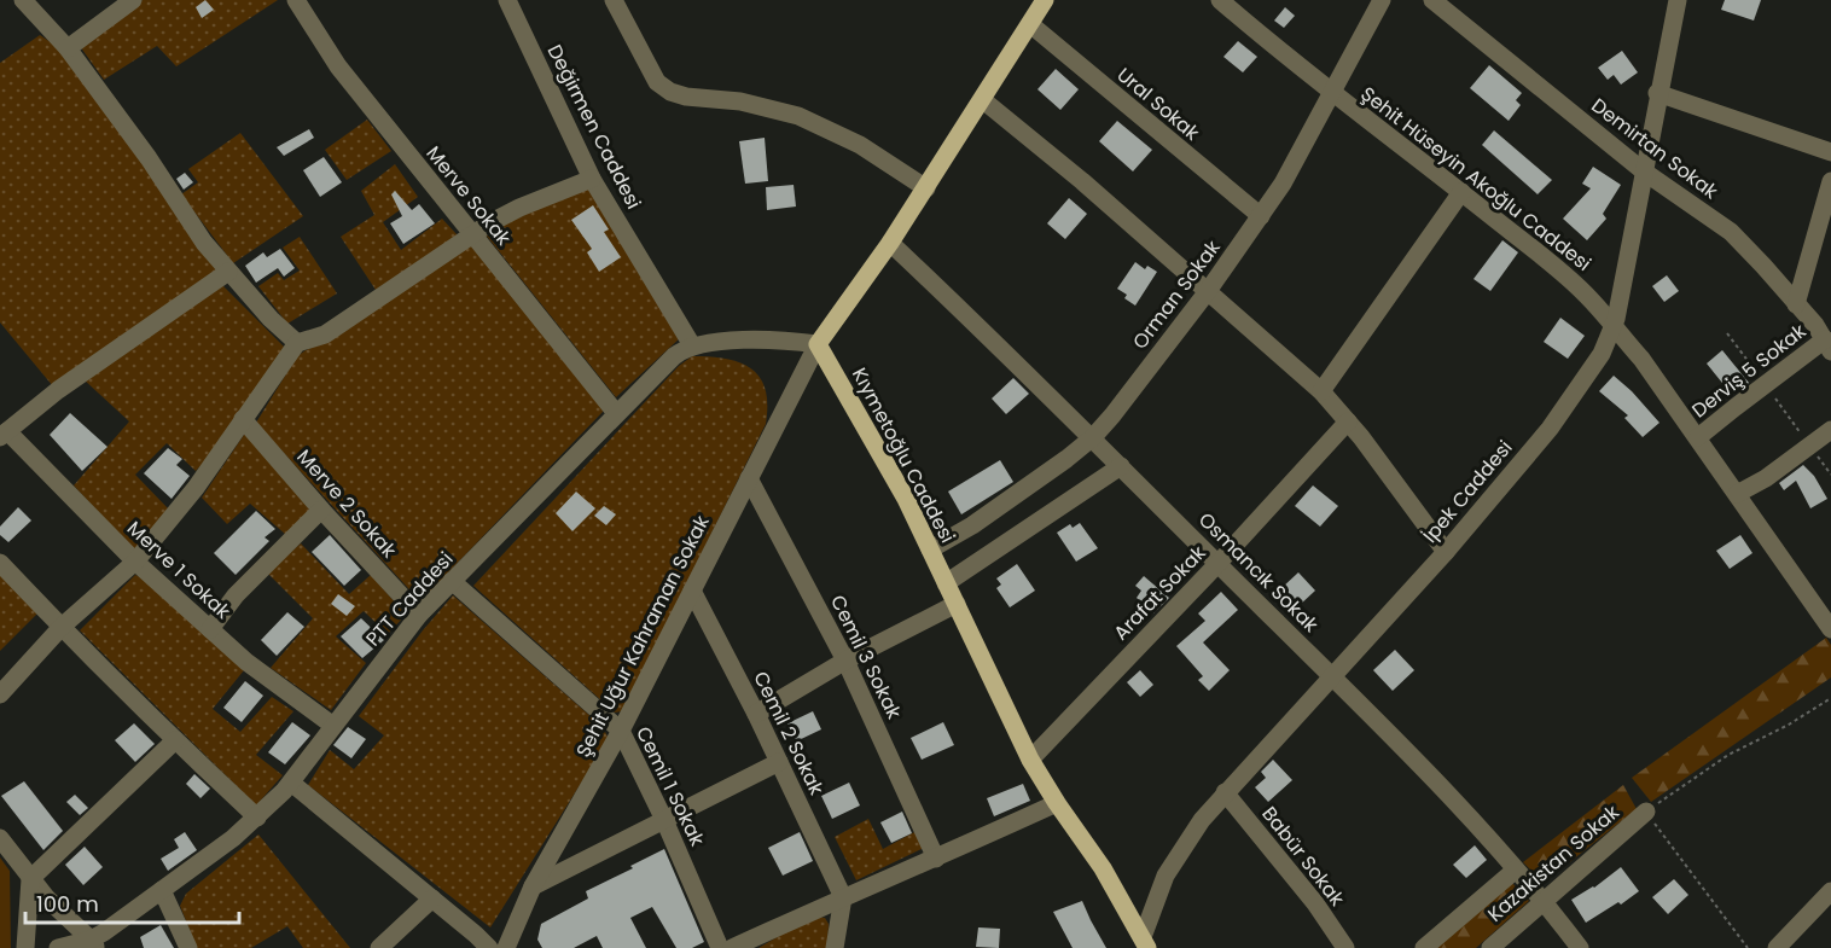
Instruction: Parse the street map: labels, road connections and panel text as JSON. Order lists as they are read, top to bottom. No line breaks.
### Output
{"streets":{"main road":["Kıymetoğlu Caddesi"],"street":["Ural Sokak","Değirmen Caddesi","Demirtan Sokak","Şehit Hüseyin Akoğlu Caddesi","Merve Sokak","Orman Sokak","Derviş 5 Sokak","İpek Caddesi","Merve 2 Sokak","Merve 1 Sokak","Osmancık Sokak","Arafat Sokak","PTT Caddesi","Şehit Uğur Kahraman Sokak","Cemil 3 Sokak","Cemil 2 Sokak","Cemil 1 Sokak","Babür Sokak","Kazakistan Sokak"]},"crossings":[["Ural Sokak","Orman Sokak"],["Değirmen Caddesi","PTT Caddesi"],["Demirtan Sokak","Derviş 5 Sokak"],["Demirtan Sokak","İpek Caddesi"],["Şehit Hüseyin Akoğlu Caddesi","Orman Sokak"],["Şehit Hüseyin Akoğlu Caddesi","Derviş 5 Sokak"],["Şehit Hüseyin Akoğlu Caddesi","İpek Caddesi"],["Merve Sokak","PTT Caddesi"],["Orman Sokak","Kıymetoğlu Caddesi"],["Orman Sokak","Osmancık Sokak"],["Kıymetoğlu Caddesi","İpek Caddesi"],["Kıymetoğlu Caddesi","Arafat Sokak"],["Kıymetoğlu Caddesi","Şehit Uğur Kahraman Sokak"],["İpek Caddesi","Osmancık Sokak"],["İpek Caddesi","Babür Sokak"],["Merve 2 Sokak","PTT Caddesi"],["Merve 1 Sokak","PTT Caddesi"],["Osmancık Sokak","Arafat Sokak"],["Osmancık Sokak","Kazakistan Sokak"],["PTT Caddesi","Cemil 1 Sokak"],["Şehit Uğur Kahraman Sokak","Cemil 3 Sokak"],["Şehit Uğur Kahraman Sokak","Cemil 2 Sokak"],["Şehit Uğur Kahraman Sokak","Cemil 1 Sokak"]],"scale_bar":"100 m"}
